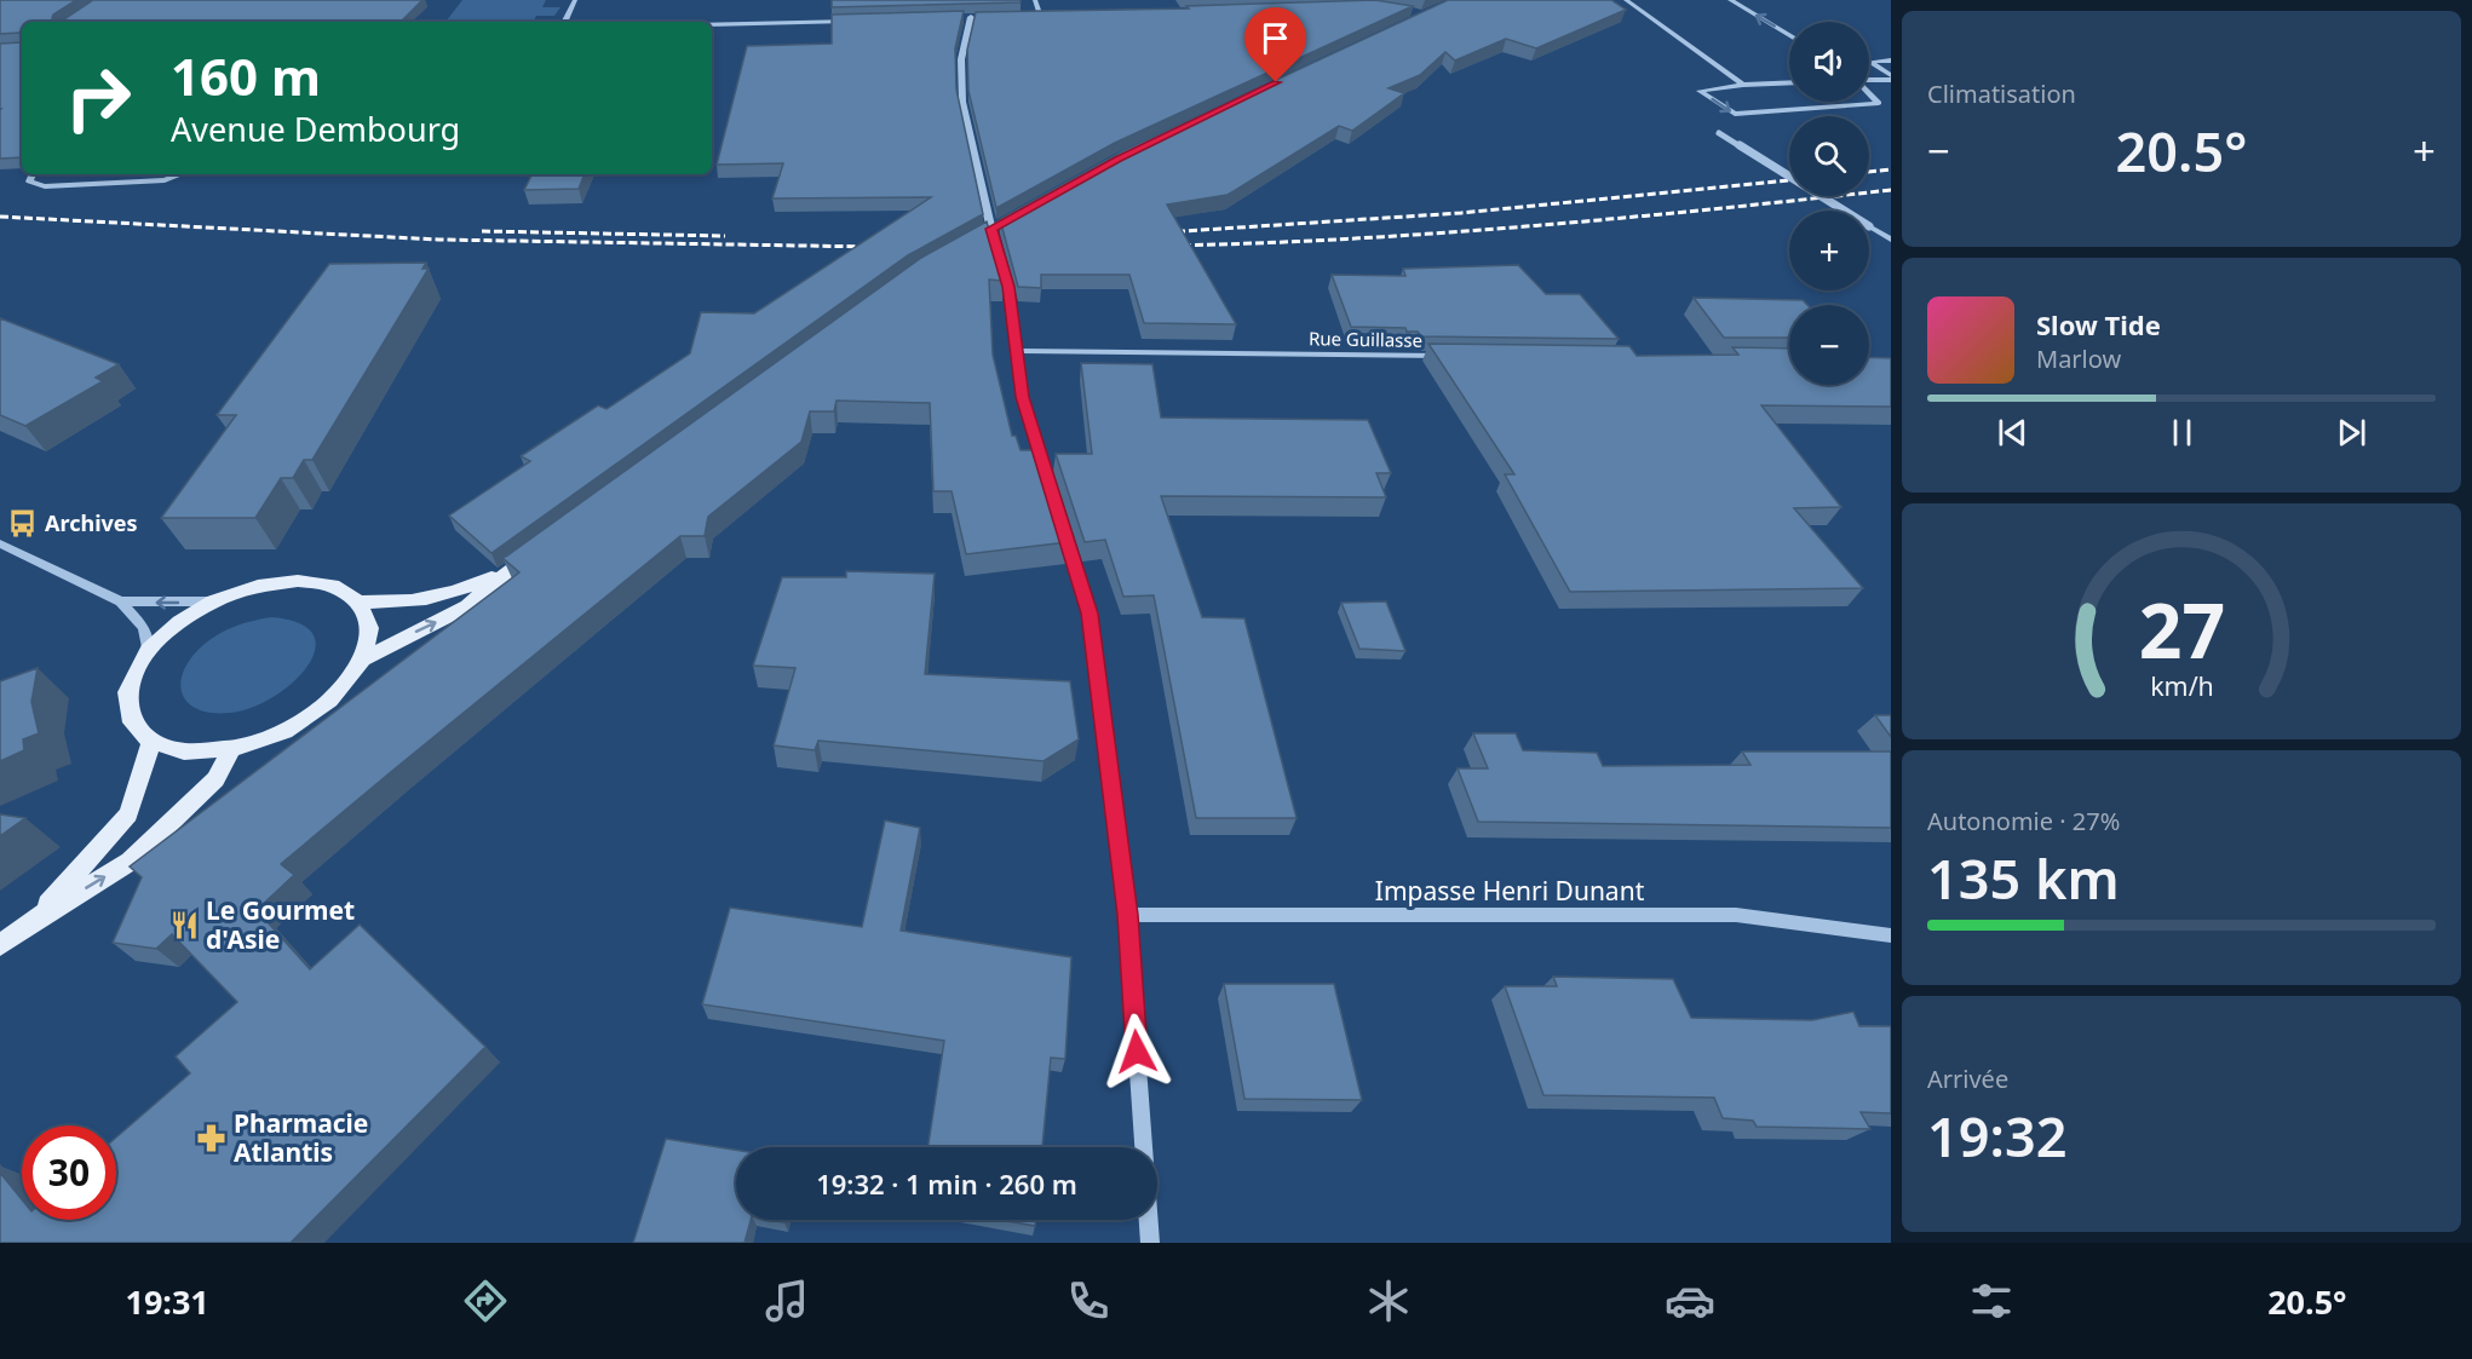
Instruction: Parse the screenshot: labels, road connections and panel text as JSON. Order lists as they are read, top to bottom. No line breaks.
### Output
{"streets":{"street":["Rue Guillasse","Impasse Henri Dunant"]},"places":{"bus stop":["Archives"],"restaurant":["Le Gourmet d'Asie"],"pharmacy":["Pharmacie Atlantis"]},"page":{"tile":["Climatisation",["Autonomie · 27%","135 km"],["Arrivée","19:32"]],"map_buttons":["+","−"],"turn":["160 m","Avenue Dembourg"],"heat":["−","20.5°","+"],"song":["Slow Tide","Marlow"],"limit":"30","trip":"19:32 · 1 min · 260 m","tabs":["19:31","20.5°"],"gauge":["27","km/h"]}}
